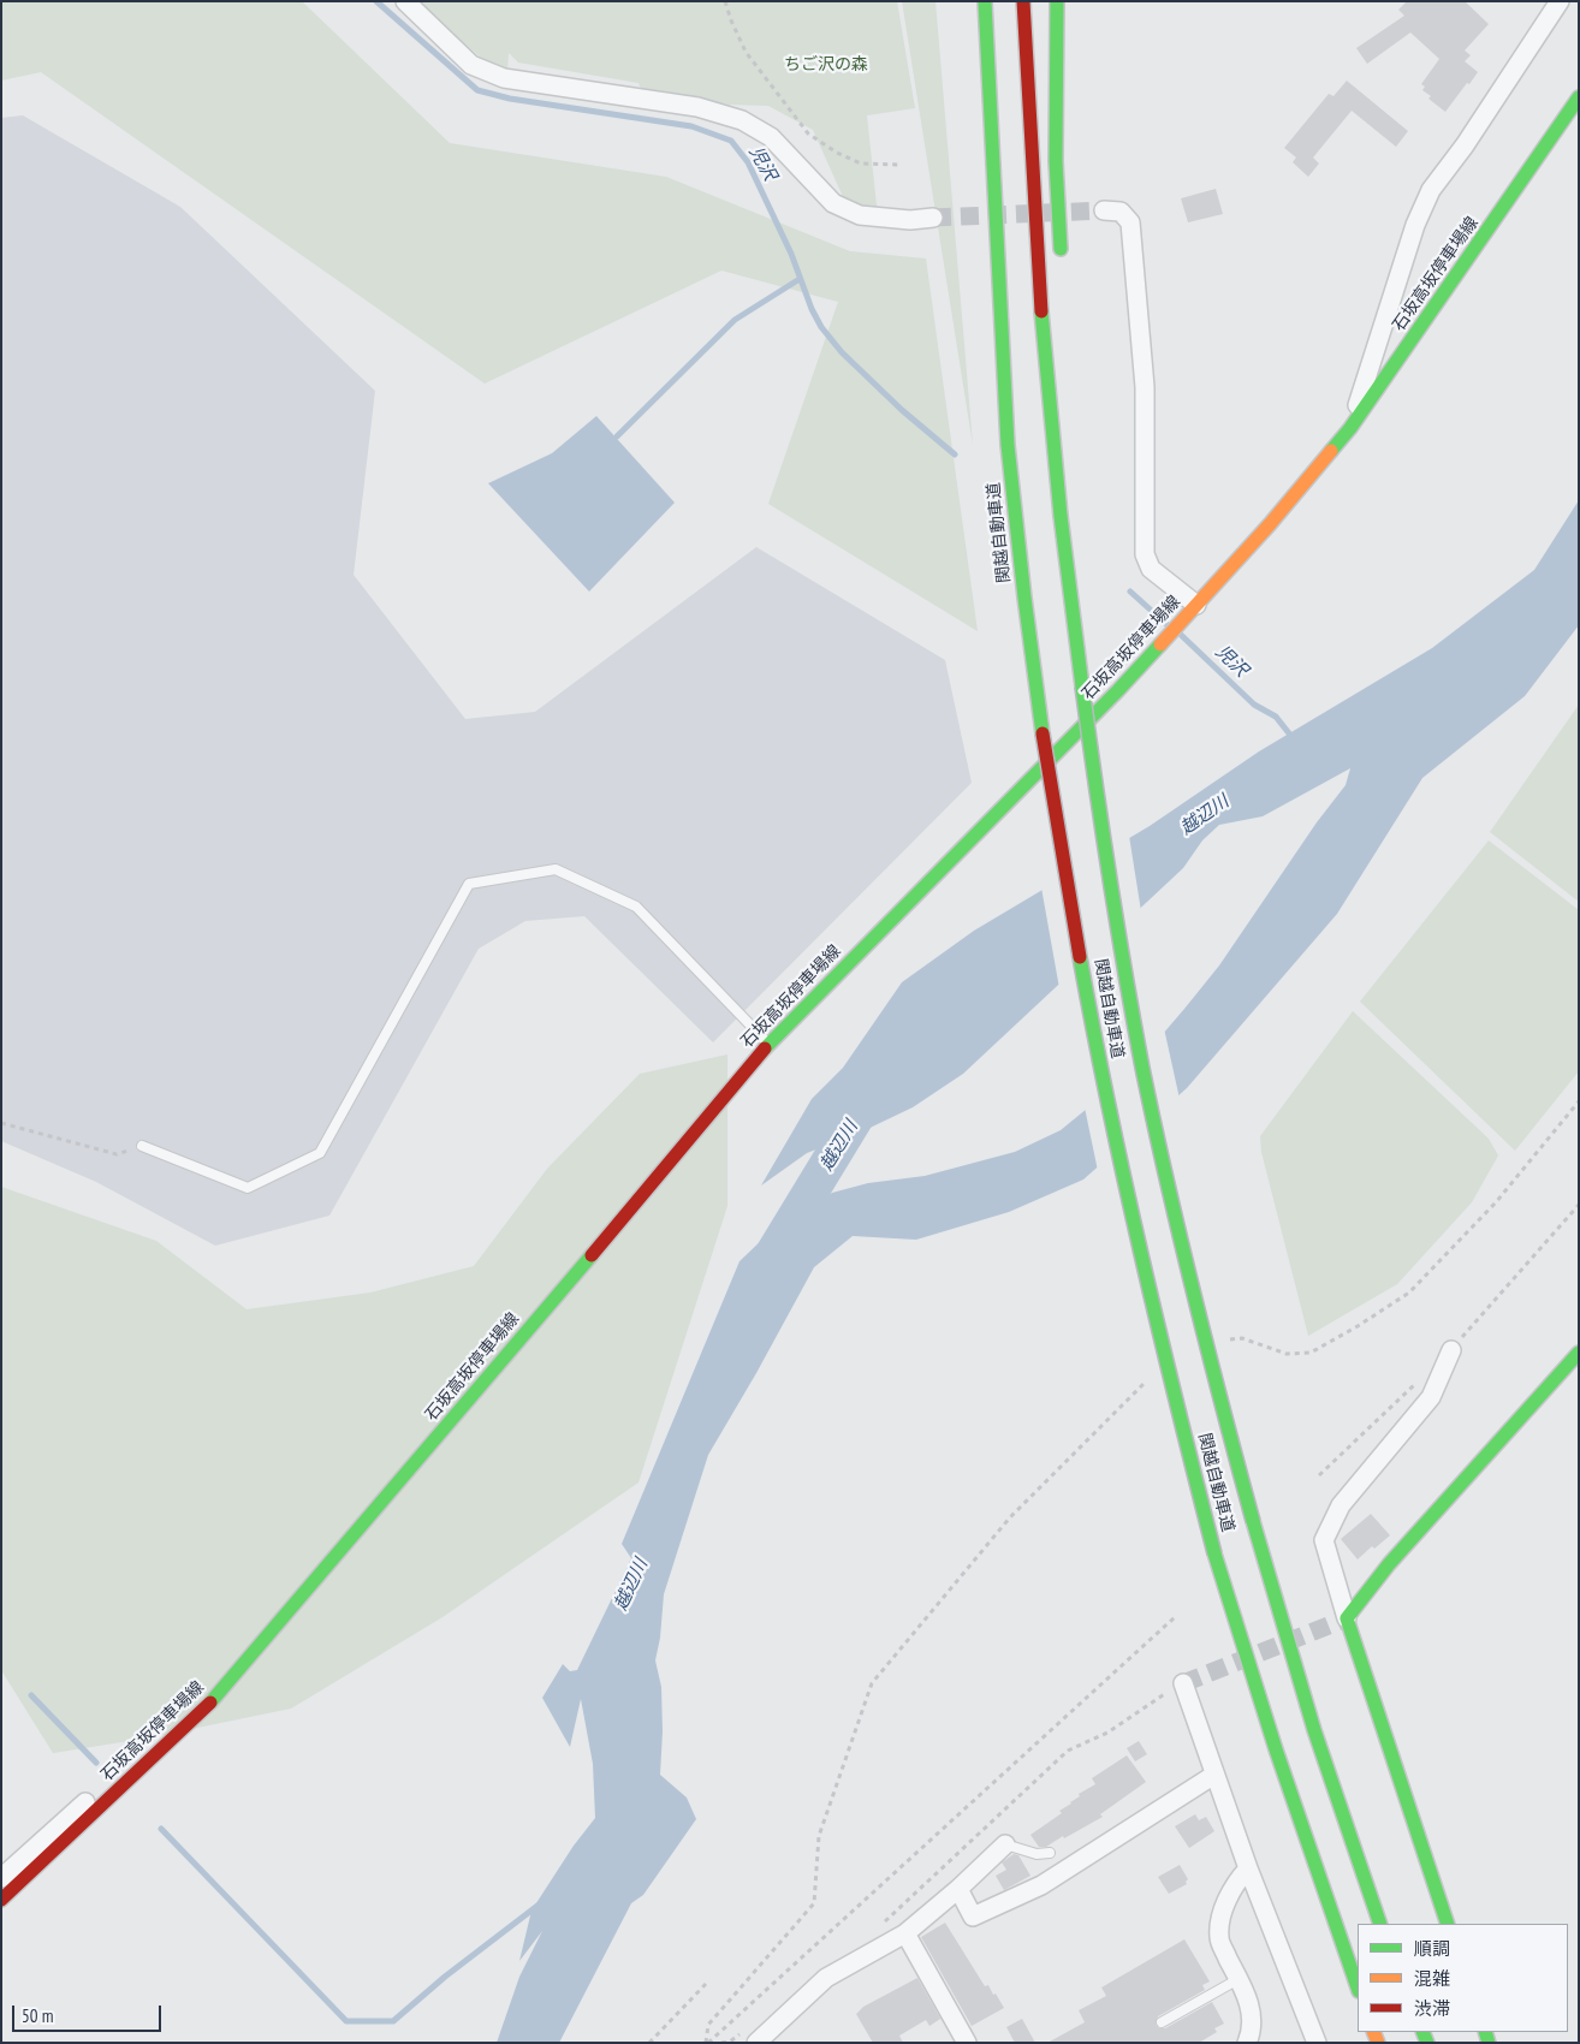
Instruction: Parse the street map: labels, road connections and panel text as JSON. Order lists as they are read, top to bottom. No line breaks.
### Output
{"streets":{"main road":["石坂高坂停車場線","関越自動車道"]},"water":["児沢","越辺川"],"parks":["ちご沢の森"],"legend":["順調","混雑","渋滞"],"scale_bar":"50 m"}
